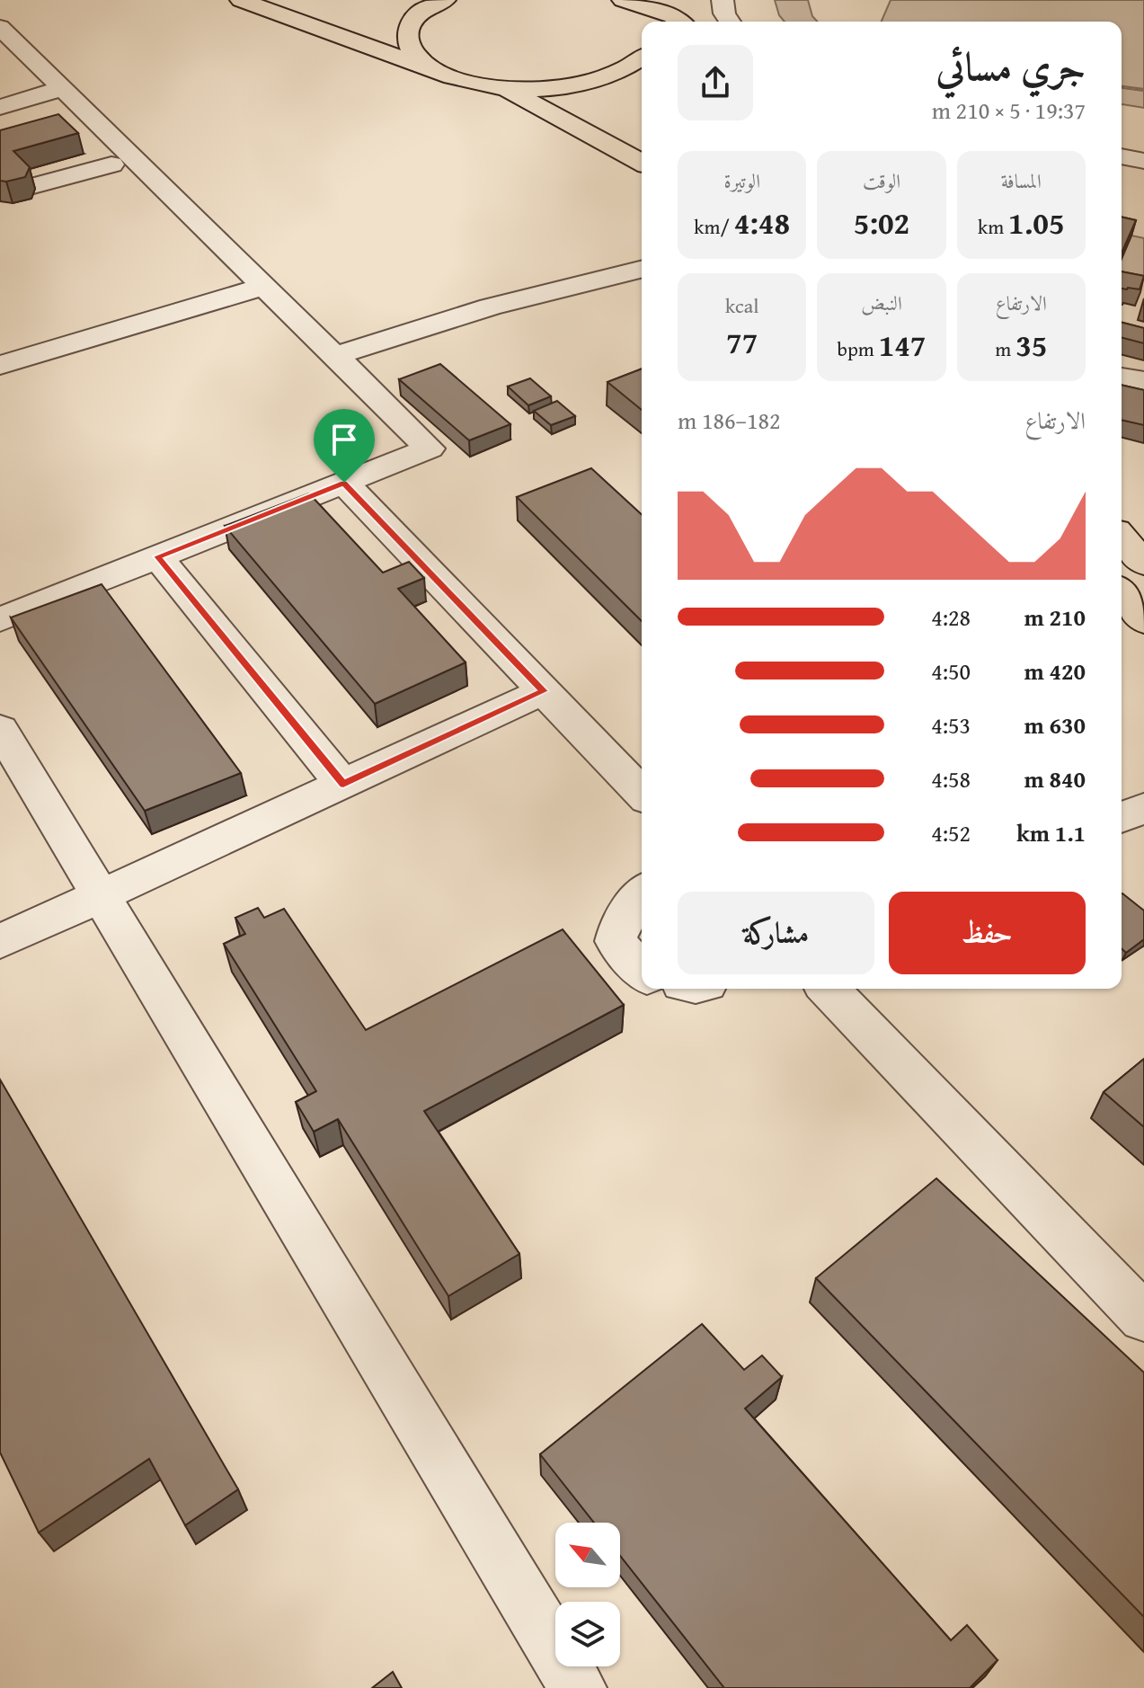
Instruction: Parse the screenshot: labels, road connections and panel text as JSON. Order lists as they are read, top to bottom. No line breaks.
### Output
{"north":"top left","page":{"heading":["جري مسائي","19:37 · 5 × 210 m"],"stats":[["المسافة","1.05 km"],["الوقت","5:02"],["الوتيرة","4:48 /km"],["الارتفاع","35 m"],["النبض","147 bpm"],["kcal","77"]],"chart":["الارتفاع","182–186 m"],"list":[{"name":"210 m","note":"4:28"},{"name":"420 m","note":"4:50"},{"name":"630 m","note":"4:53"},{"name":"840 m","note":"4:58"},{"name":"1.1 km","note":"4:52"}],"buttons":["حفظ","مشاركة"]}}
